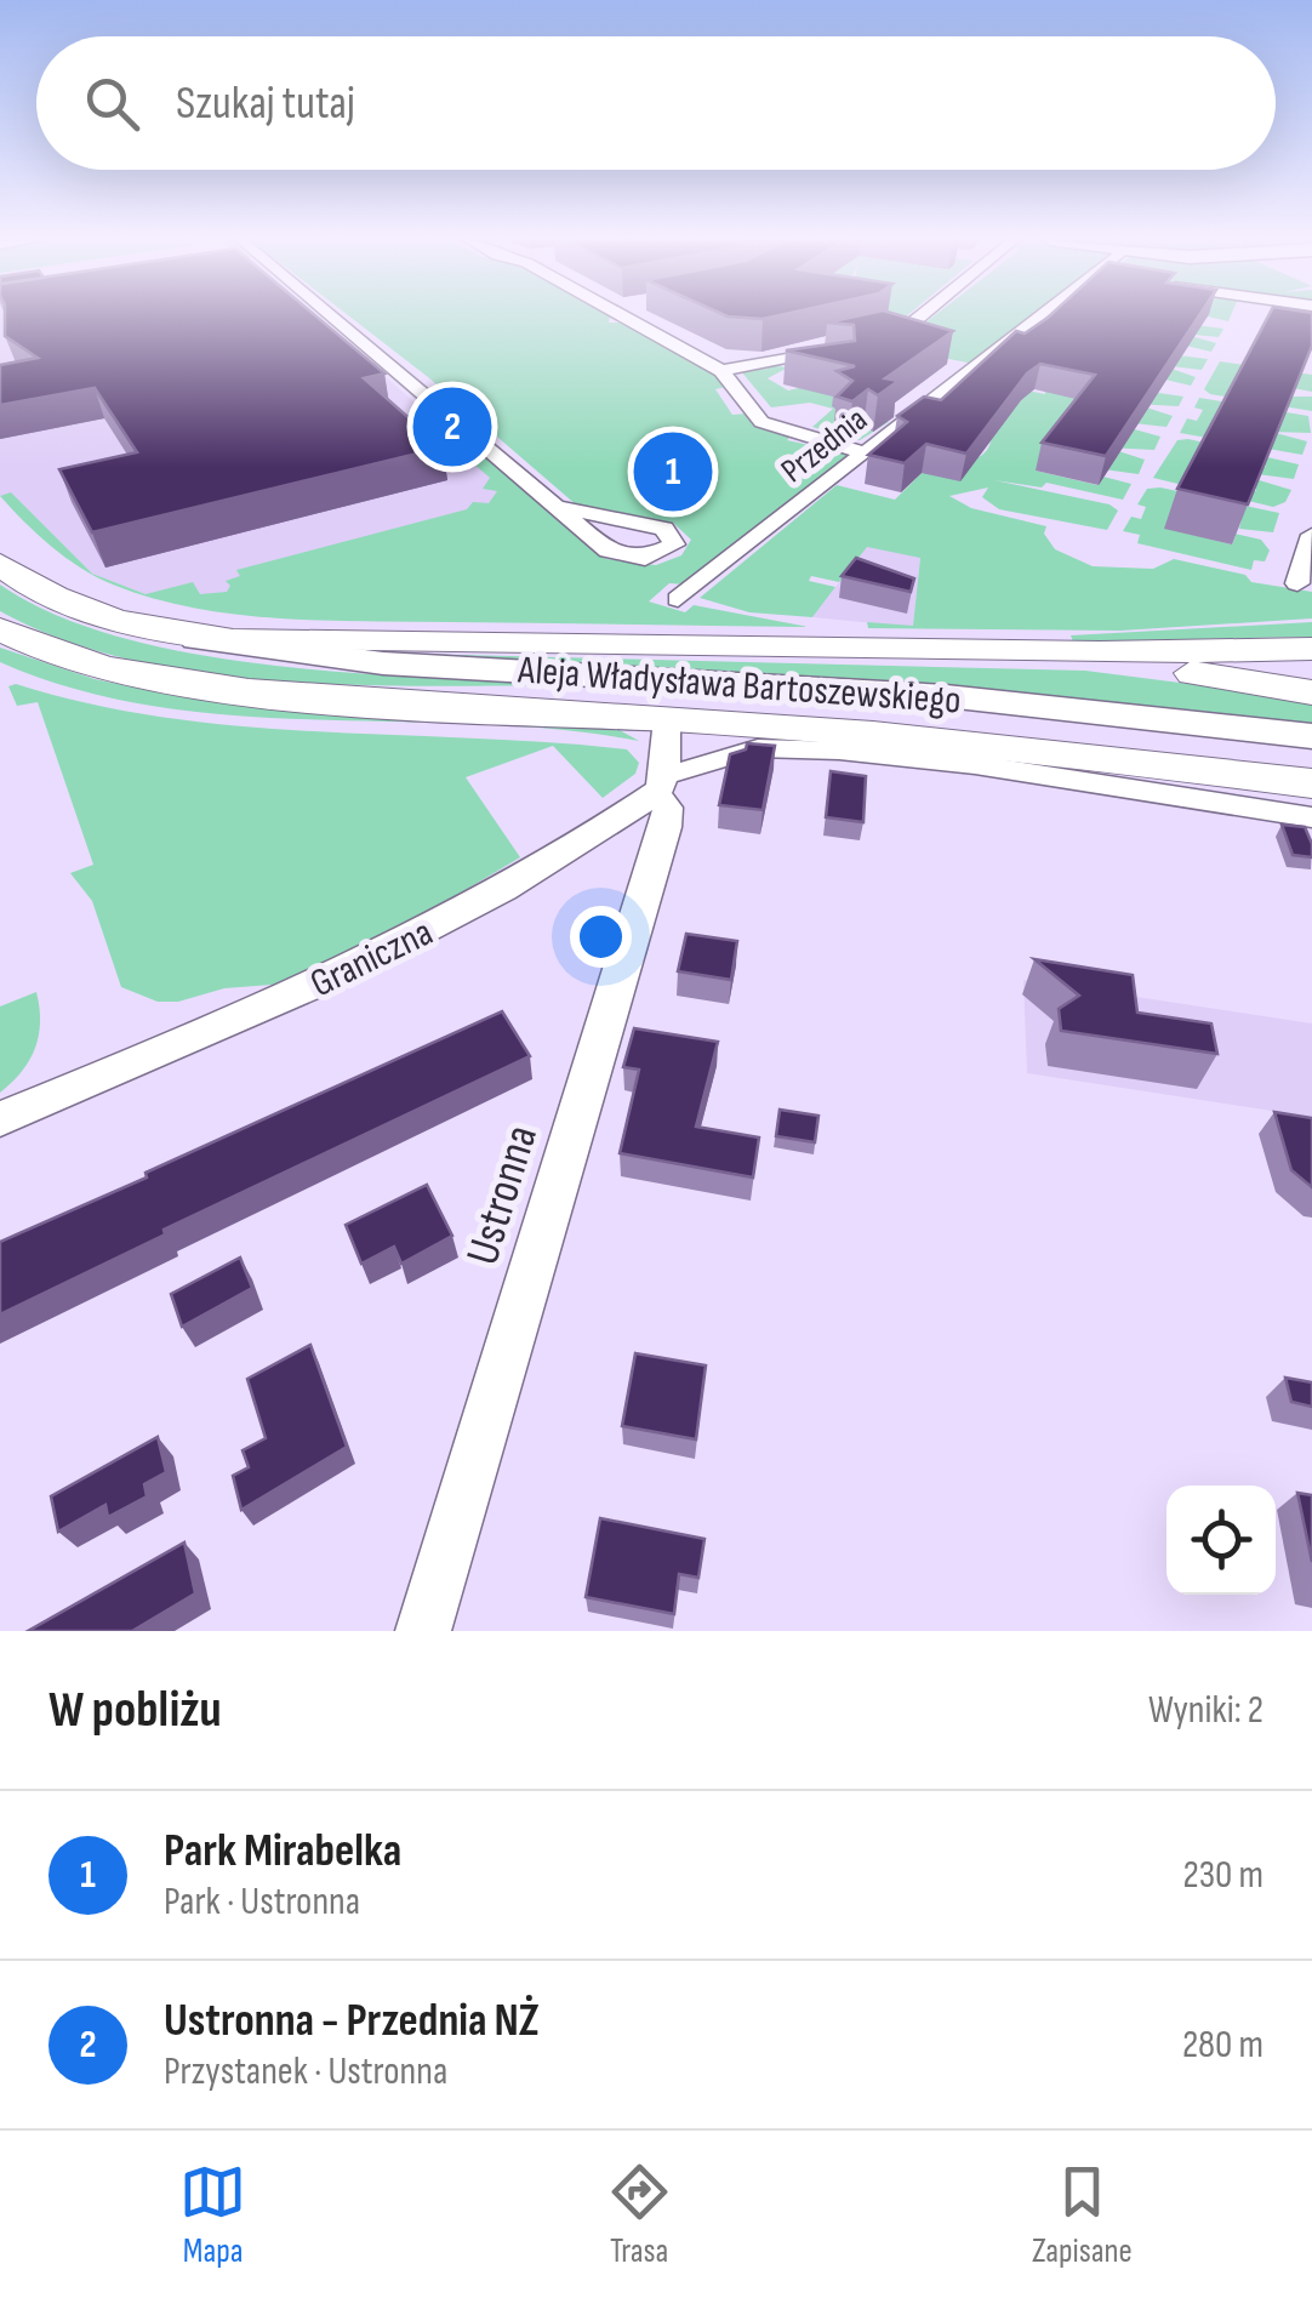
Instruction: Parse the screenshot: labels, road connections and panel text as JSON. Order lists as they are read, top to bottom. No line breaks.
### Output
{"streets":{"main road":["Aleja Władysława Bartoszewskiego"],"street":["Przednia","Graniczna","Ustronna"]},"crossings":[["Graniczna","Ustronna"]],"page":{"search":"Szukaj tutaj","pins":["2","1"],"heading":["W pobliżu","Wyniki: 2"],"list":[{"mark":"1","name":"Park Mirabelka","note":"Park · Ustronna","value":"230 m"},{"mark":"2","name":"Ustronna - Przednia NŻ","note":"Przystanek · Ustronna","value":"280 m"}],"nav":["Mapa","Trasa","Zapisane"]}}
